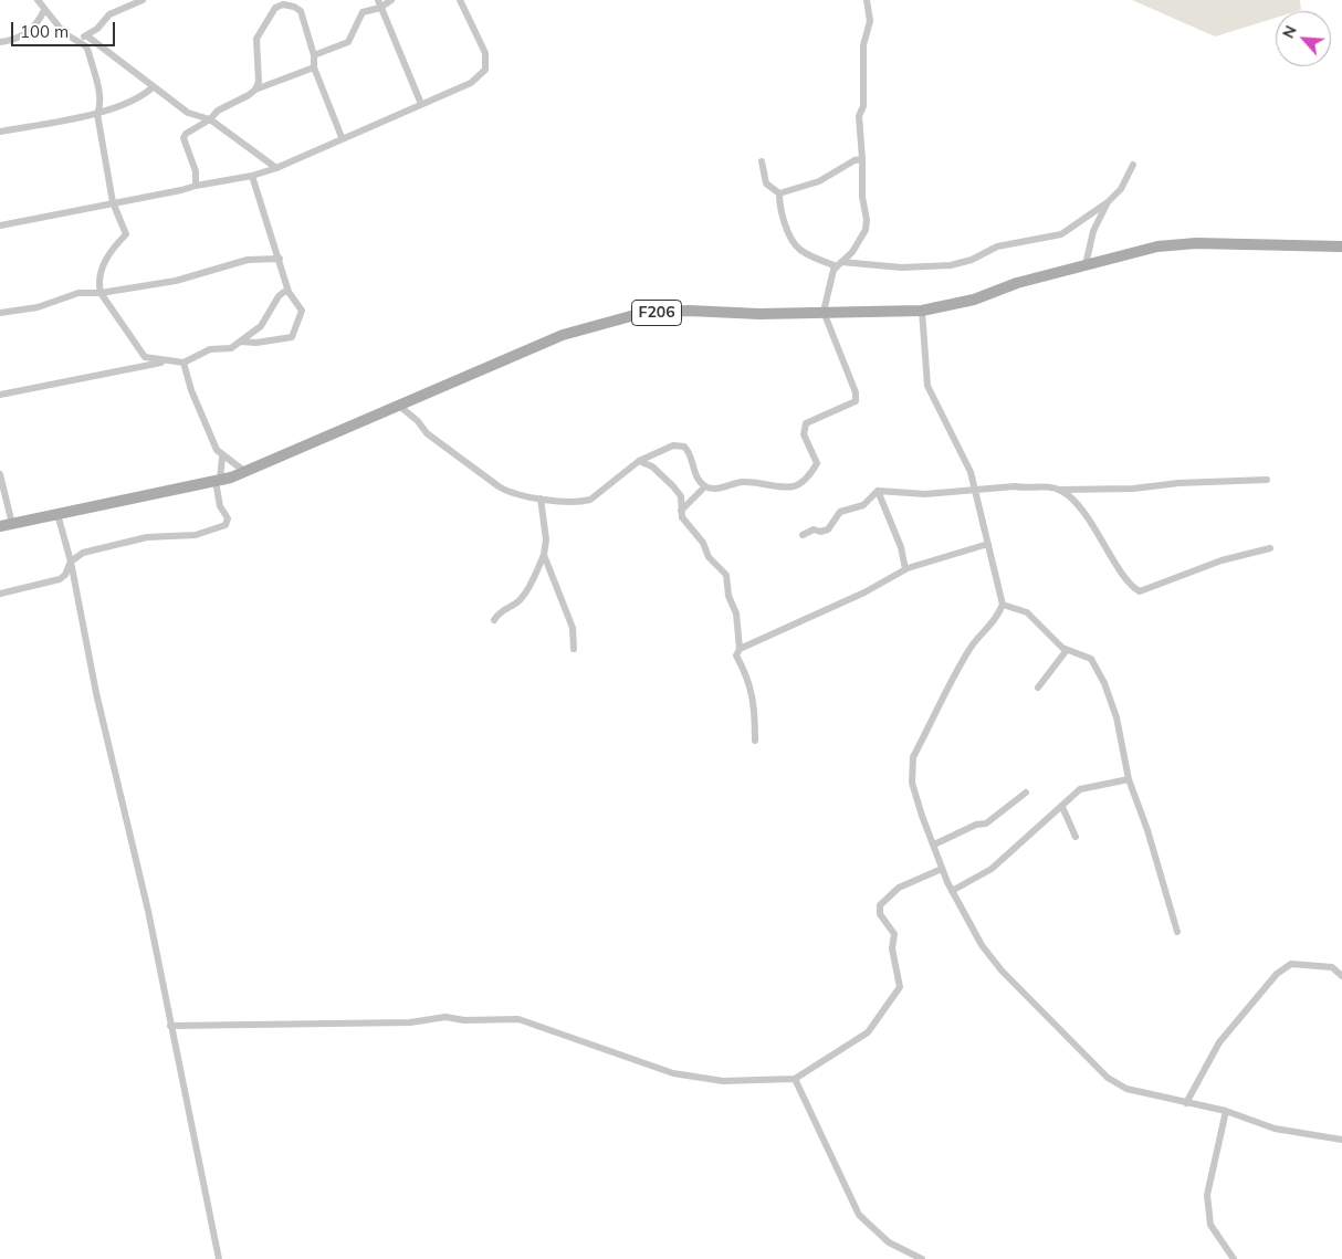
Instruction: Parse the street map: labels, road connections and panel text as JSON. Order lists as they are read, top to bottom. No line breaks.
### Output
{"streets":{"main road":["F206"]},"scale_bar":"100 m","north":"top left"}
